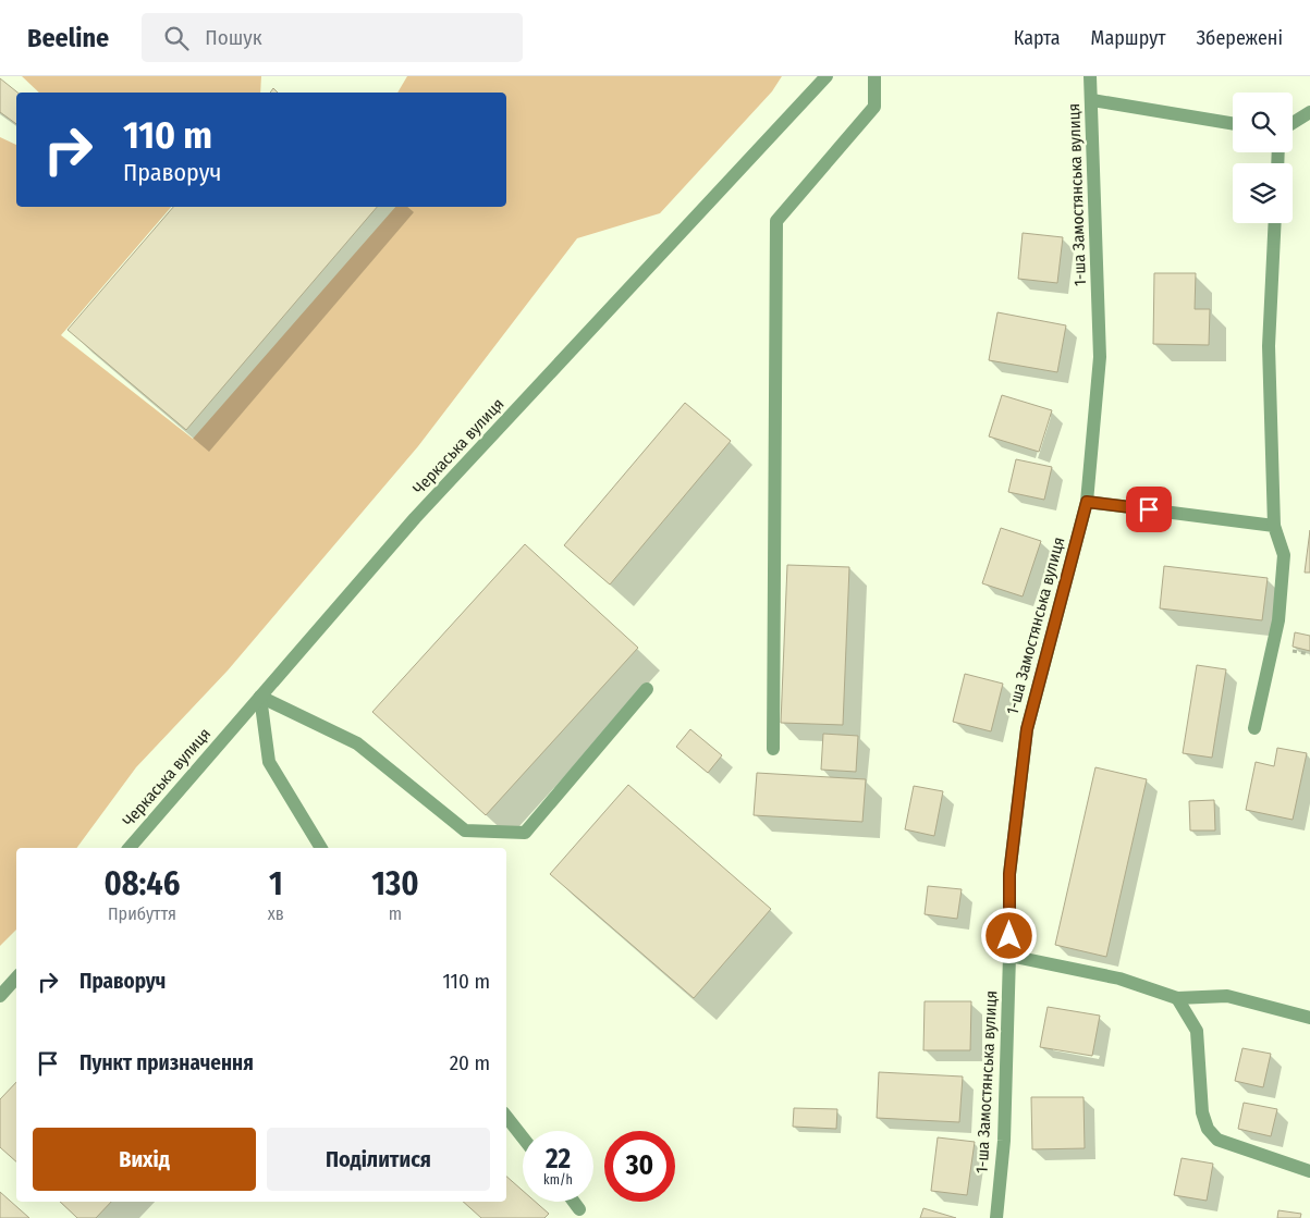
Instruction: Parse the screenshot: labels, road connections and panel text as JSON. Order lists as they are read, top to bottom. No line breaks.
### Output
{"streets":{"street":["1-ша Замостянська вулиця","Черкаська вулиця"]},"page":{"header":"Beeline","search":"Пошук","nav":["Карта","Маршрут","Збережені"],"turn":["110 m","Праворуч"],"eta":["08:46","Прибуття","1","хв","130","m"],"list":[{"name":"Праворуч","value":"110 m"},{"name":"Пункт призначення","value":"20 m"}],"buttons":["Вихід","Поділитися"],"speed":"22 km/h","limit":"30"}}
